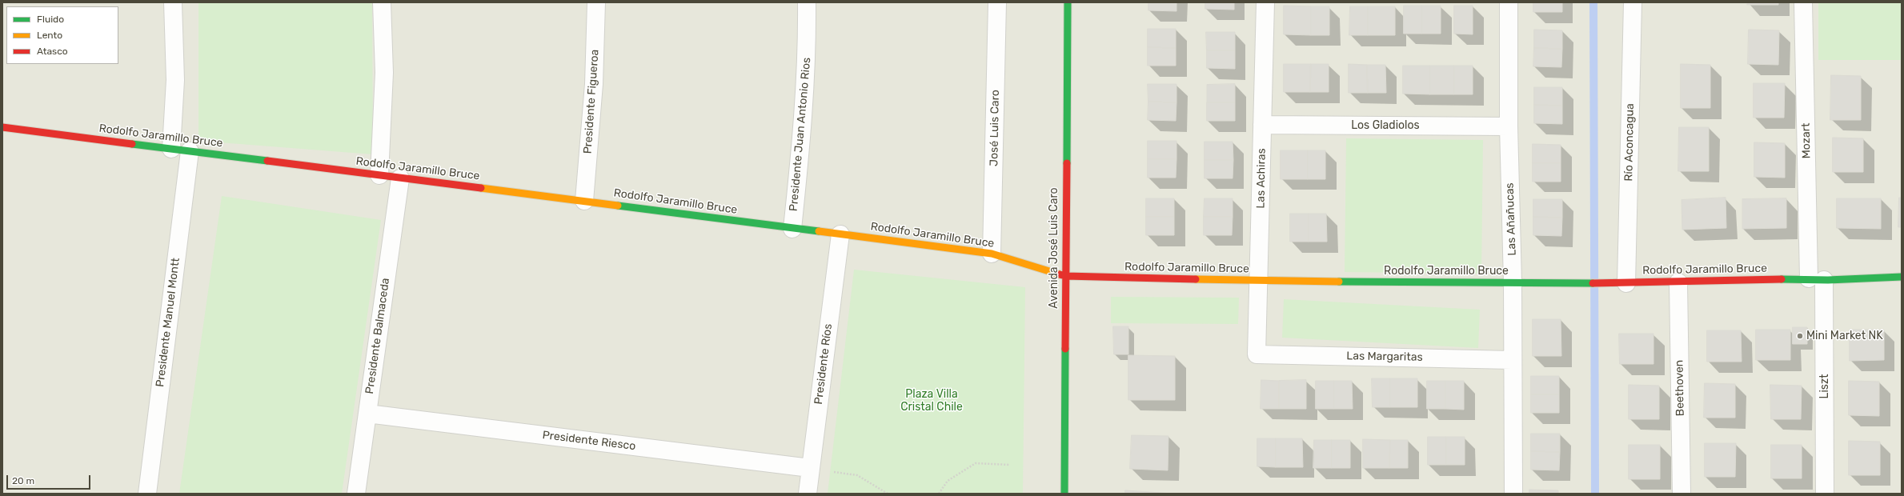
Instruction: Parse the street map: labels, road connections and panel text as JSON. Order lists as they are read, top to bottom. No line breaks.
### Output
{"streets":{"street":["Presidente Figueroa","Los Gladiolos","José Luis Caro","Presidente Juan Antonio Rios","Rodolfo Jaramillo Bruce","Mozart","Río Aconcagua","Las Achiras","Las Añañucas","Avenida José Luis Caro","Presidente Manuel Montt","Presidente Balmaceda","Las Margaritas","Presidente Ríos","Liszt","Beethoven","Presidente Riesco"]},"crossings":[["Presidente Figueroa","Rodolfo Jaramillo Bruce"],["Los Gladiolos","Las Achiras"],["Los Gladiolos","Las Añañucas"],["José Luis Caro","Rodolfo Jaramillo Bruce"],["Presidente Juan Antonio Rios","Rodolfo Jaramillo Bruce"],["Rodolfo Jaramillo Bruce","Mozart"],["Rodolfo Jaramillo Bruce","Río Aconcagua"],["Rodolfo Jaramillo Bruce","Las Achiras"],["Rodolfo Jaramillo Bruce","Las Añañucas"],["Rodolfo Jaramillo Bruce","Avenida José Luis Caro"],["Rodolfo Jaramillo Bruce","Presidente Manuel Montt"],["Rodolfo Jaramillo Bruce","Presidente Balmaceda"],["Rodolfo Jaramillo Bruce","Presidente Ríos"],["Rodolfo Jaramillo Bruce","Liszt"],["Rodolfo Jaramillo Bruce","Beethoven"],["Mozart","Liszt"],["Las Achiras","Las Margaritas"],["Las Añañucas","Las Margaritas"],["Presidente Balmaceda","Presidente Riesco"],["Presidente Ríos","Presidente Riesco"]],"parks":["Plaza Villa Cristal Chile"],"places":["Mini Market NK"],"legend":["Fluido","Lento","Atasco"],"scale_bar":"20 m"}
